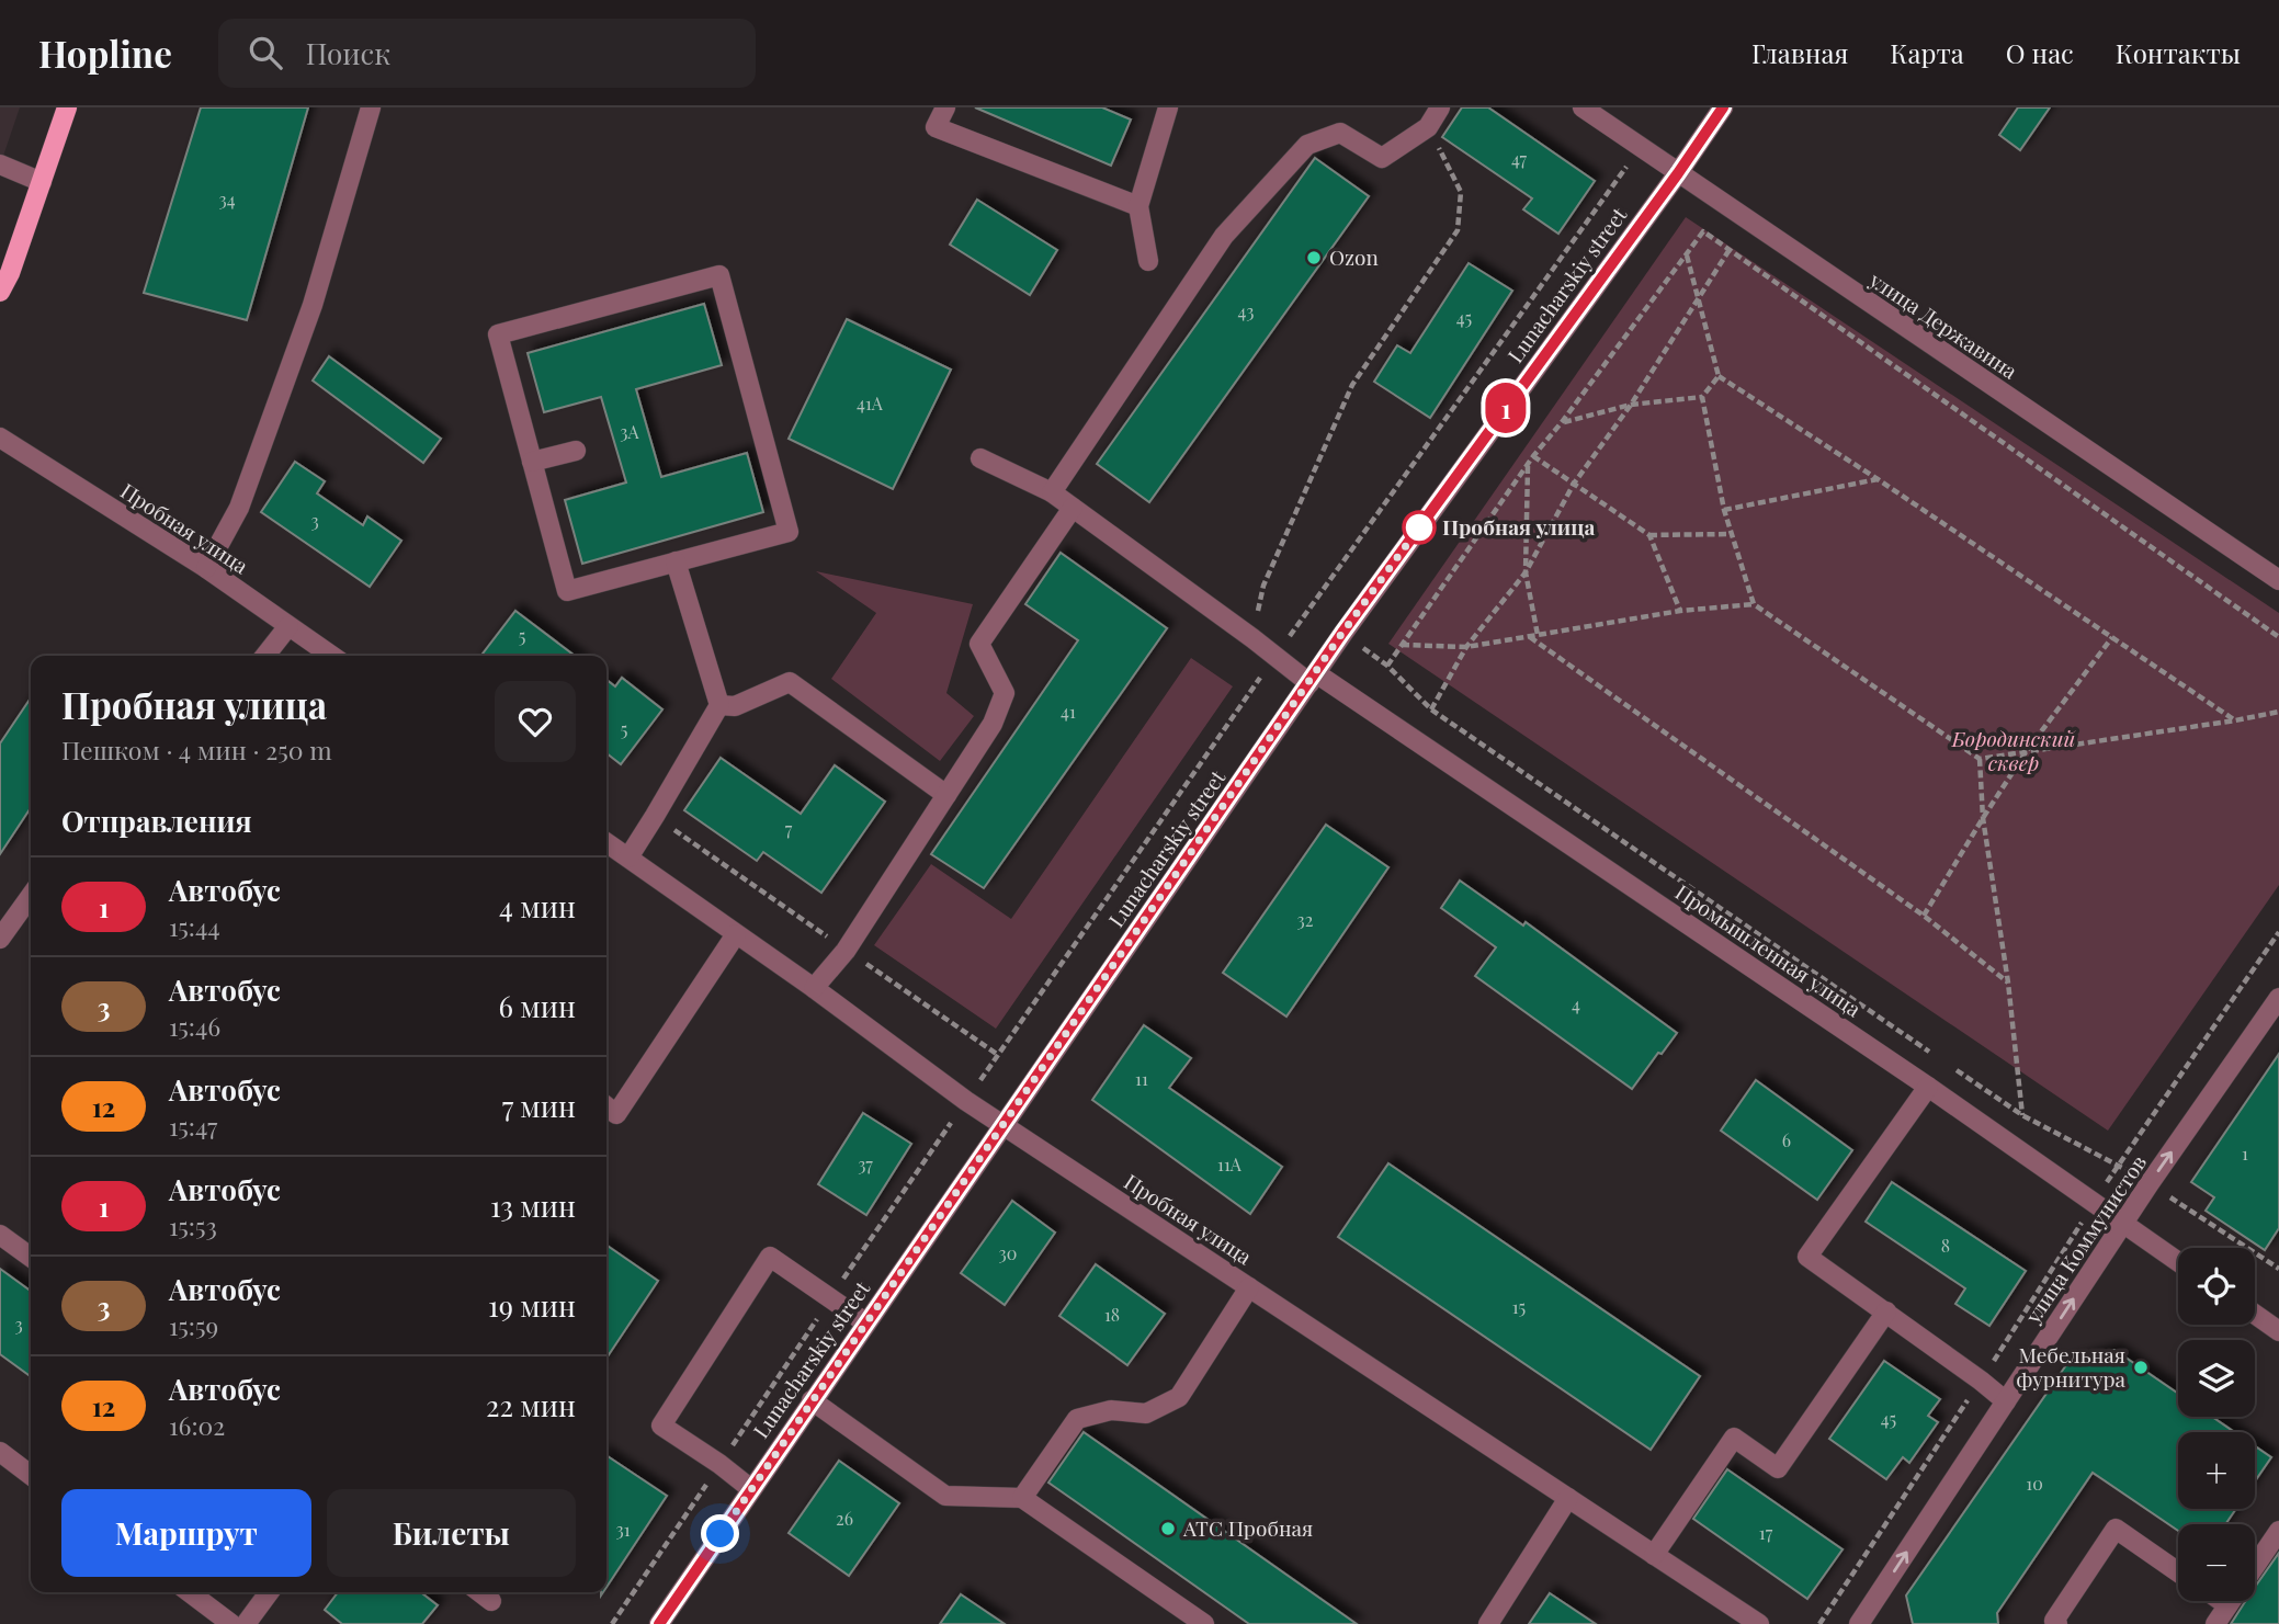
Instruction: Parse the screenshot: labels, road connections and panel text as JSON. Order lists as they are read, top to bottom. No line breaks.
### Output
{"streets":{"street":["Lunacharskiy street","улица Державина","Пробная улица","Промышленная улица","улица Коммунистов"]},"crossings":[["Lunacharskiy street","улица Державина"],["Lunacharskiy street","Пробная улица"],["Lunacharskiy street","Промышленная улица"],["Промышленная улица","улица Коммунистов"]],"one_way":["улица Коммунистов"],"parks":["Бородинский сквер"],"places":["Ozon","Пробная улица","Мебельная фурнитура","АТС Пробная"],"lines":["bus line 1"],"house_numbers":["47","34","43","45","41А","3А","3","5","41","5","7","32","4","11","6","1","37","11А","8","30","15","18","3","45","10","26","31","17"],"page":{"header":"Hopline","search":"Поиск","nav":["Главная","Карта","О нас","Контакты"],"on_map":"1","heading":[["Пробная улица","Пешком · 4 мин · 250 m"],"Отправления"],"list":[{"mark":"1","name":"Автобус","note":"15:44","value":"4 мин"},{"mark":"3","name":"Автобус","note":"15:46","value":"6 мин"},{"mark":"12","name":"Автобус","note":"15:47","value":"7 мин"},{"mark":"1","name":"Автобус","note":"15:53","value":"13 мин"},{"mark":"3","name":"Автобус","note":"15:59","value":"19 мин"},{"mark":"12","name":"Автобус","note":"16:02","value":"22 мин"}],"map_buttons":["+","−"],"buttons":["Маршрут","Билеты"]}}
